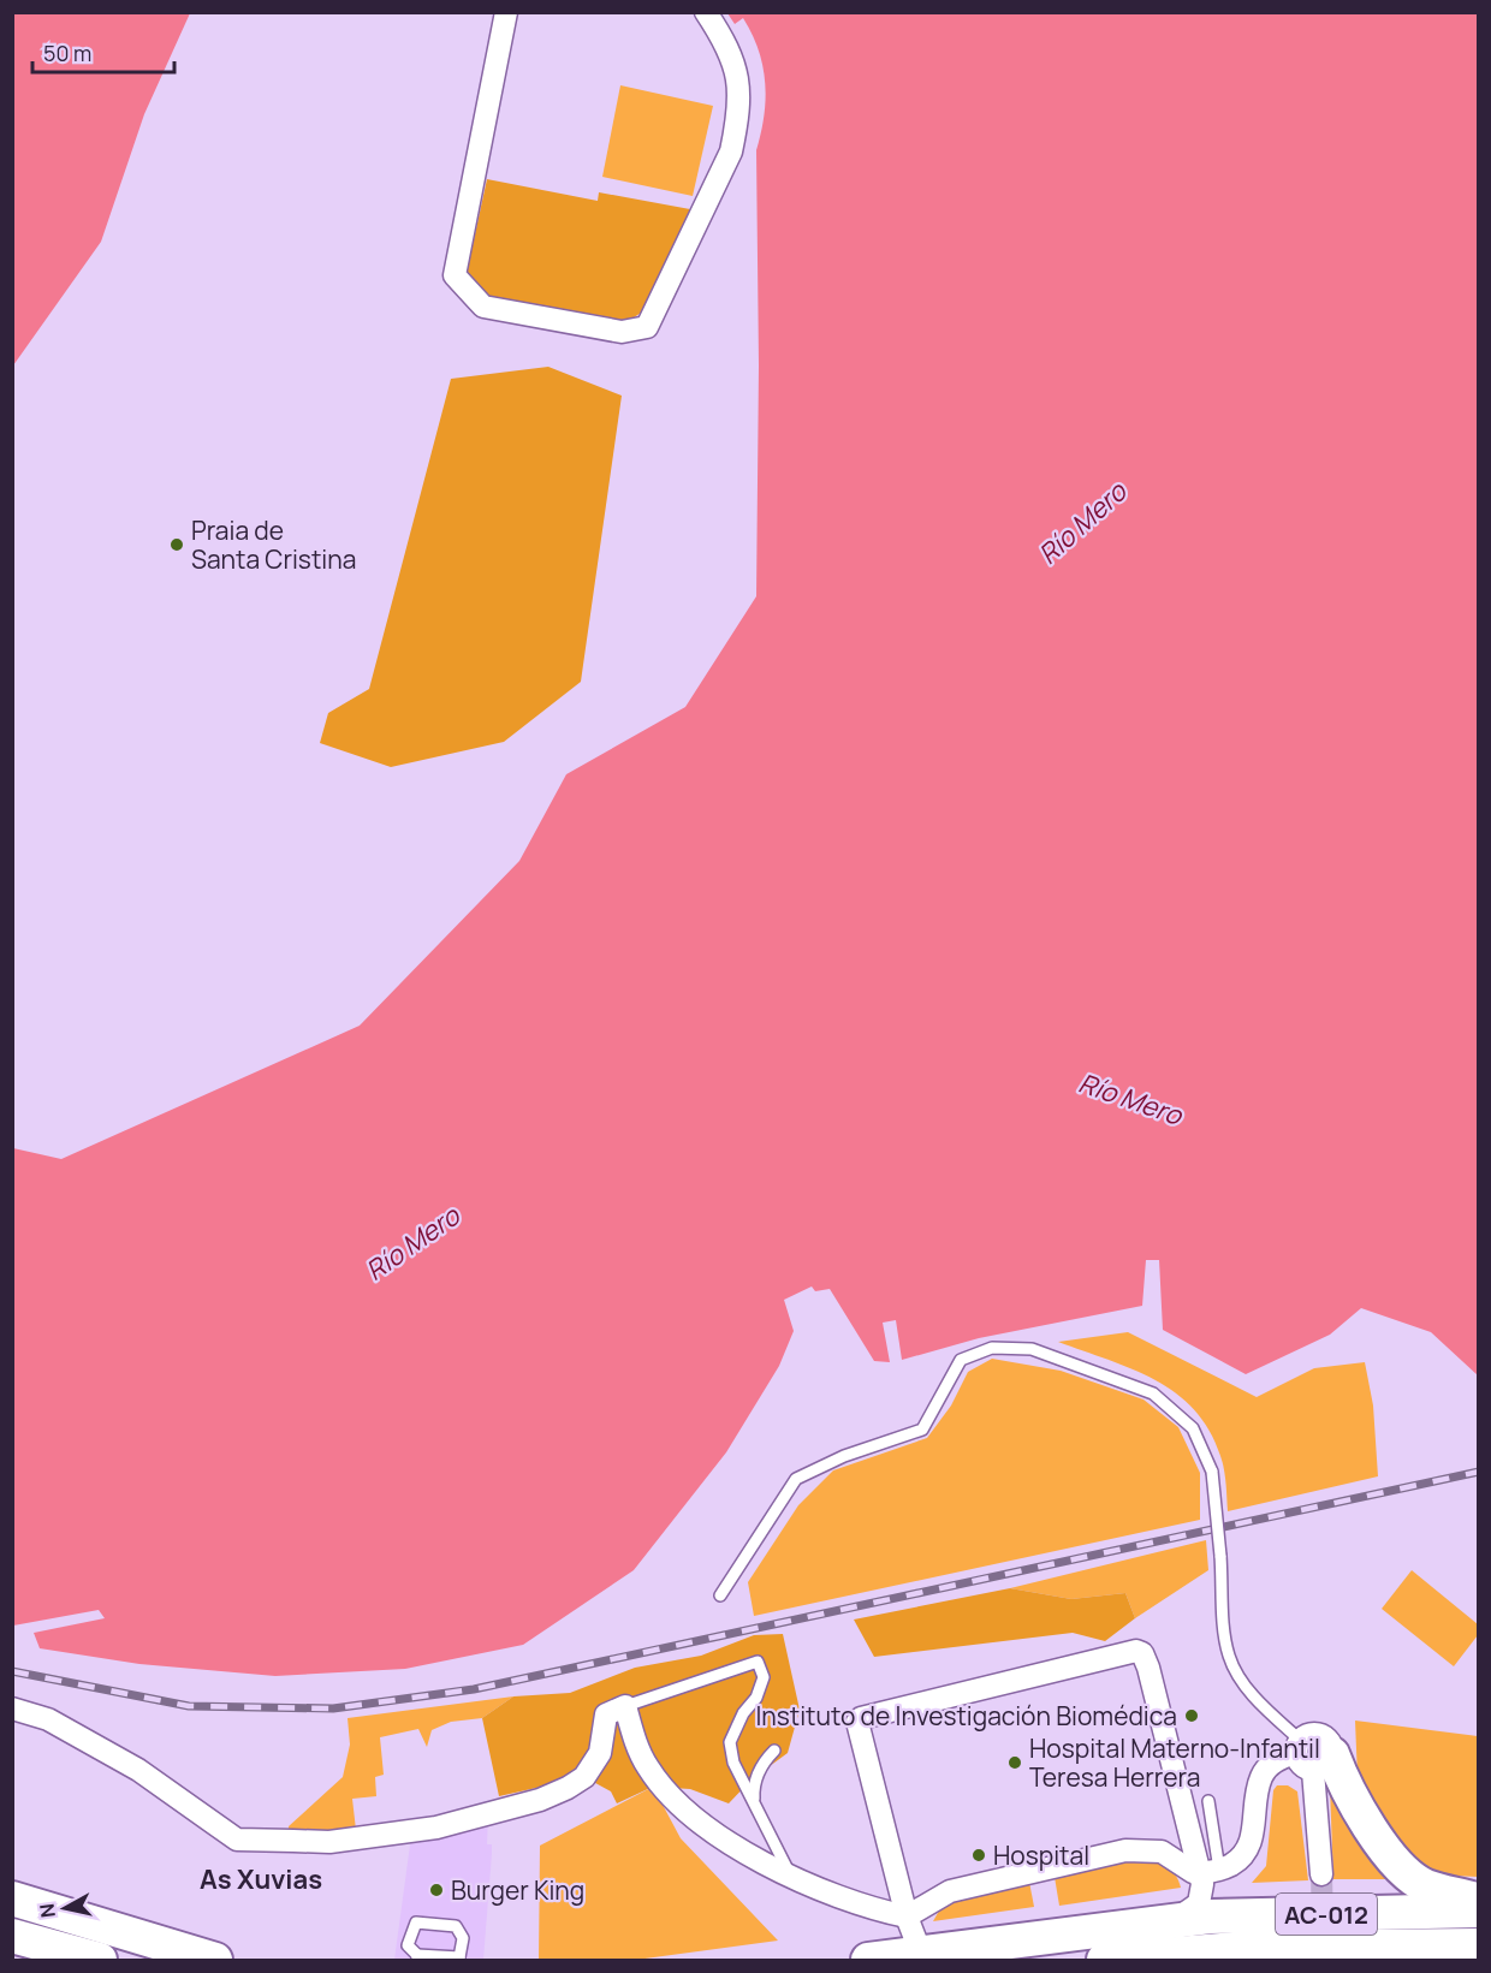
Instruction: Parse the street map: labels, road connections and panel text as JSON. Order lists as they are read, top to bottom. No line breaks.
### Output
{"streets":{"main road":["AC-012"]},"districts":["As Xuvias"],"water":["Río Mero"],"places":["Praia de Santa Cristina","Instituto de Investigación Biomédica","Hospital Materno-Infantil Teresa Herrera","Hospital","Burger King"],"scale_bar":"50 m","north":"left"}
